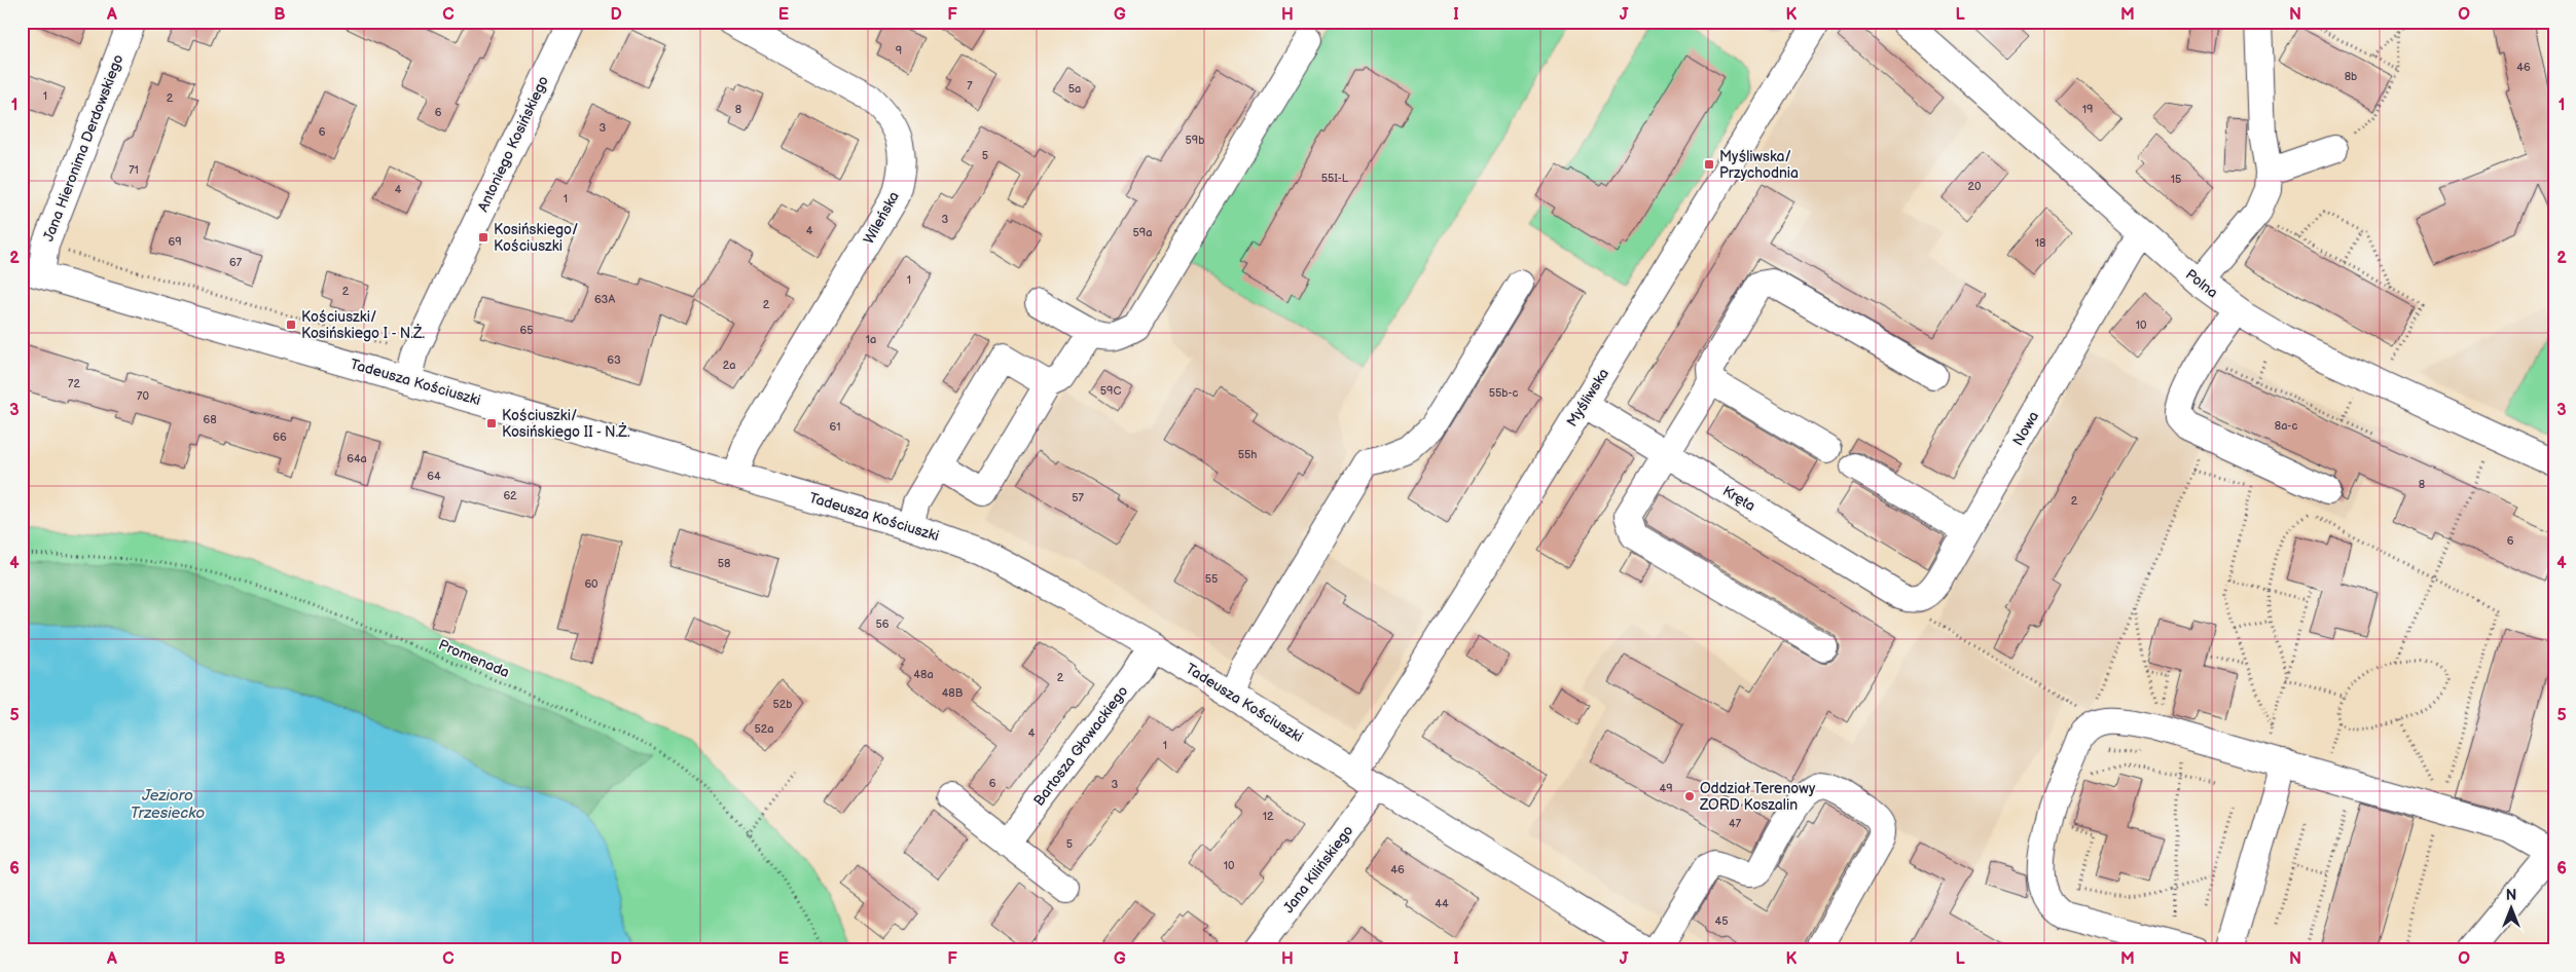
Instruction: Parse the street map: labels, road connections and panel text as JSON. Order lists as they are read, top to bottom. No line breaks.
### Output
{"streets":{"street":["Antoniego Kosińskiego","Jana Hieronima Derdowskiego","Wileńska","Polna","Tadeusza Kościuszki","Myśliwska","Nowa","Kręta","Bartosza Głowackiego","Jana Kilińskiego"],"path":["Promenada"]},"crossings":[["Antoniego Kosińskiego","Tadeusza Kościuszki"],["Jana Hieronima Derdowskiego","Tadeusza Kościuszki"],["Wileńska","Tadeusza Kościuszki"],["Polna","Nowa"],["Tadeusza Kościuszki","Myśliwska"],["Tadeusza Kościuszki","Bartosza Głowackiego"],["Tadeusza Kościuszki","Jana Kilińskiego"],["Myśliwska","Kręta"],["Nowa","Kręta"]],"water":["Jezioro Trzesiecko"],"places":{"transit":["Myśliwska/ Przychodnia","Kosińskiego/ Kościuszki","Kościuszki/ Kosińskiego I - N.Ż.","Kościuszki/ Kosińskiego II - N.Ż."],"other":["Oddział Terenowy ZORD Koszalin"]},"house_numbers":["9","46","8b","7","5a","1","2","8","19","6","3","6","59b","5","71","55I-L","15","20","4","1","3","4","59a","69","18","67","1","2","63A","2","10","65","1a","63","2a","72","59C","55b-c","70","68","8a-c","61","66","55h","64a","64","8","62","57","2","6","58","55","60","56","48a","2","48B","52b","52a","4","1","6","3","49","12","47","5","10","46","44","45"],"north":"top","grid":{"columns":["A","B","C","D","E","F","G","H","I","J","K","L","M","N","O"],"rows":["1","2","3","4","5","6"]}}
